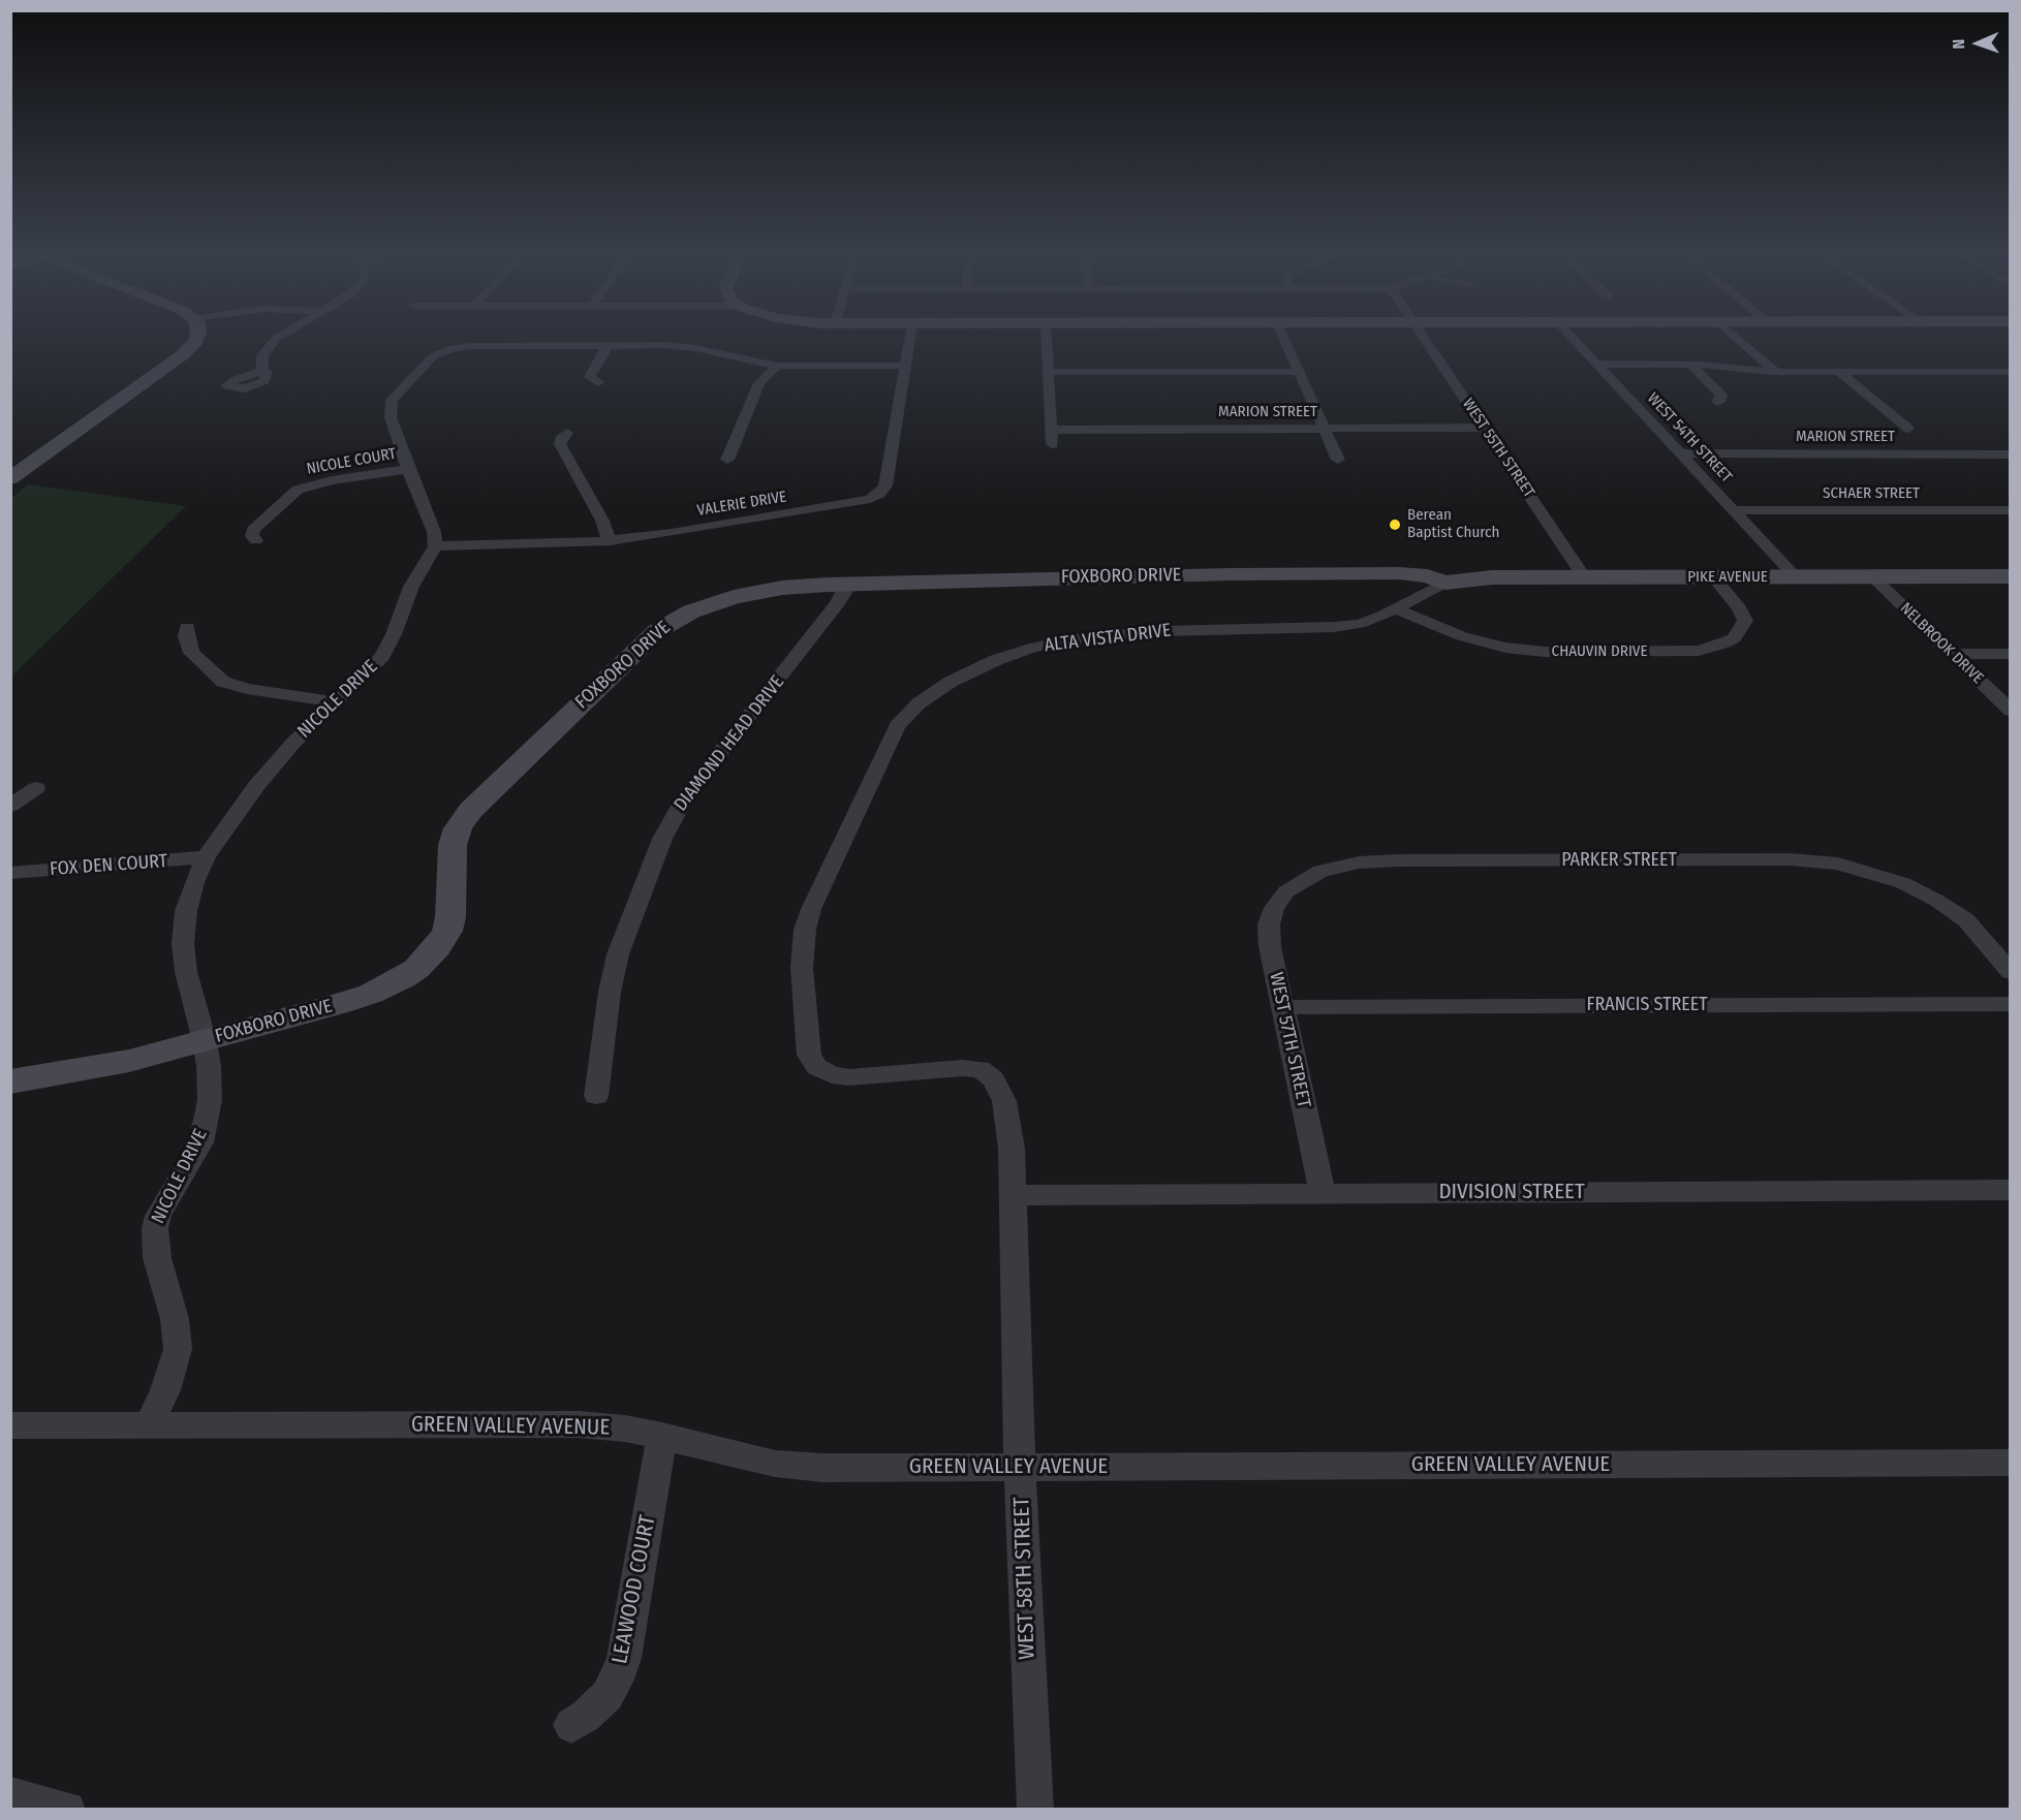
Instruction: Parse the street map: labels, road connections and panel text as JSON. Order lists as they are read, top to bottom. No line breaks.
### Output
{"streets":{"street":["MARION STREET","WEST 54TH STREET","WEST 55TH STREET","NICOLE COURT","SCHAER STREET","VALERIE DRIVE","FOXBORO DRIVE","PIKE AVENUE","ALTA VISTA DRIVE","NELBROOK DRIVE","CHAUVIN DRIVE","NICOLE DRIVE","DIAMOND HEAD DRIVE","PARKER STREET","FOX DEN COURT","FRANCIS STREET","WEST 57TH STREET","DIVISION STREET","GREEN VALLEY AVENUE","WEST 58TH STREET","LEAWOOD COURT"]},"crossings":[["MARION STREET","WEST 54TH STREET"],["MARION STREET","WEST 55TH STREET"],["WEST 54TH STREET","SCHAER STREET"],["WEST 54TH STREET","PIKE AVENUE"],["WEST 55TH STREET","PIKE AVENUE"],["VALERIE DRIVE","NICOLE DRIVE"],["FOXBORO DRIVE","PIKE AVENUE"],["FOXBORO DRIVE","ALTA VISTA DRIVE"],["FOXBORO DRIVE","NICOLE DRIVE"],["FOXBORO DRIVE","DIAMOND HEAD DRIVE"],["PIKE AVENUE","ALTA VISTA DRIVE"],["PIKE AVENUE","NELBROOK DRIVE"],["PIKE AVENUE","CHAUVIN DRIVE"],["ALTA VISTA DRIVE","CHAUVIN DRIVE"],["ALTA VISTA DRIVE","WEST 58TH STREET"],["NICOLE DRIVE","FOX DEN COURT"],["NICOLE DRIVE","GREEN VALLEY AVENUE"],["PARKER STREET","WEST 57TH STREET"],["FRANCIS STREET","WEST 57TH STREET"],["WEST 57TH STREET","DIVISION STREET"],["DIVISION STREET","WEST 58TH STREET"],["GREEN VALLEY AVENUE","WEST 58TH STREET"],["GREEN VALLEY AVENUE","LEAWOOD COURT"]],"places":["Berean Baptist Church"],"north":"left"}
